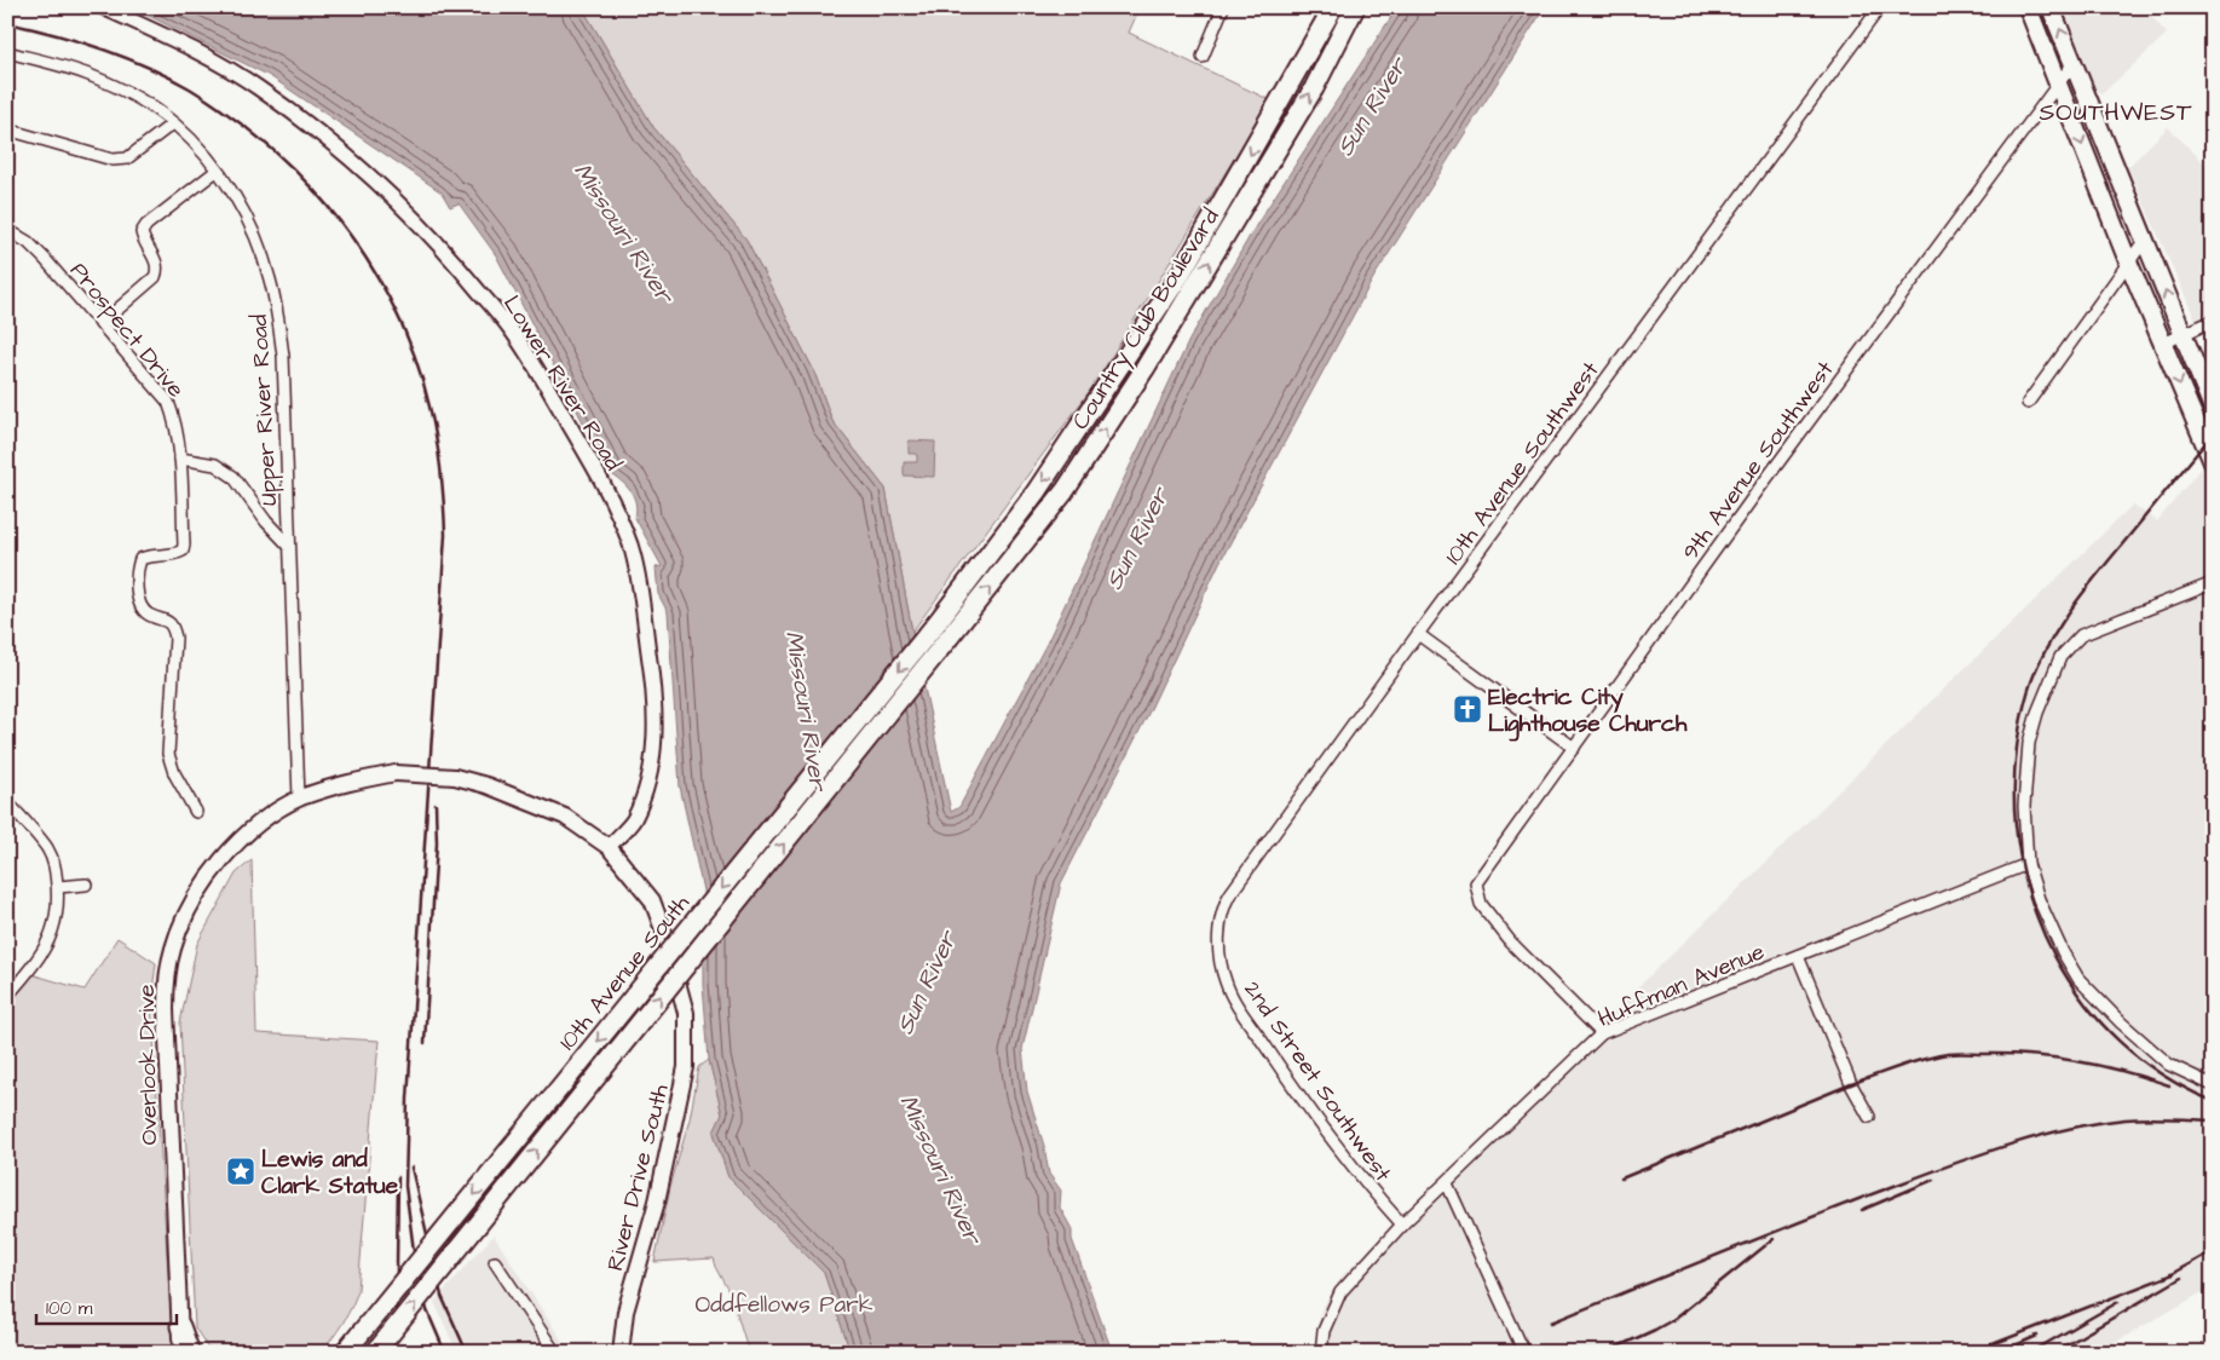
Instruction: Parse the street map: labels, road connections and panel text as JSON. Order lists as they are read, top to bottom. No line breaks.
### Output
{"streets":{"highway":["Country Club Boulevard","10th Avenue South"],"main road":["Overlook Drive","River Drive South"],"street":["Prospect Drive","Lower River Road","Upper River Road","9th Avenue Southwest","10th Avenue Southwest","Huffman Avenue","2nd Street Southwest"]},"crossings":[["Country Club Boulevard","10th Avenue South"],["Lower River Road","Overlook Drive"],["Upper River Road","Overlook Drive"],["9th Avenue Southwest","Huffman Avenue"],["10th Avenue Southwest","2nd Street Southwest"],["Huffman Avenue","2nd Street Southwest"],["Overlook Drive","River Drive South"]],"districts":["SOUTHWEST"],"water":["Sun River","Missouri River"],"parks":["Oddfellows Park"],"places":{"church":["Electric City Lighthouse Church"],"place":["Lewis and Clark Statue"]},"scale_bar":"100 m"}
